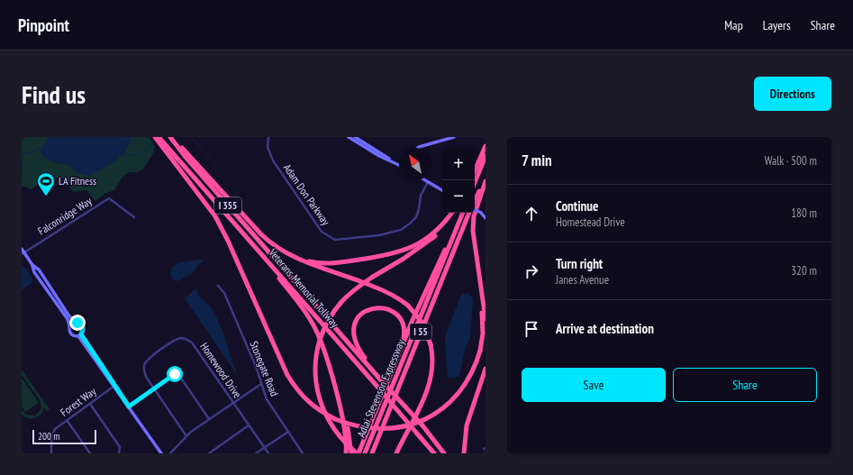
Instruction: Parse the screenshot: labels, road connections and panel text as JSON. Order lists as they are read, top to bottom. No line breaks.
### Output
{"streets":{"highway":["I 355","Veterans Memorial Tollway","I 55","Adlai Stevenson Expressway"],"street":["Adam Don Parkway","Falconridge Way","Stonegate Road","Homewood Drive","Forest Way"]},"places":{"sports":["LA Fitness"]},"scale_bar":"200 m","north":"top left","page":{"header":"Pinpoint","nav":["Map","Layers","Share"],"buttons":["Directions",["Save","Share"]],"title":"Find us","heading":["7 min","Walk · 500 m"],"map_buttons":["+","−"],"list":[["Continue","Homestead Drive","180 m"],["Turn right","Janes Avenue","320 m"],"Arrive at destination"],"scale":"200 m"}}
